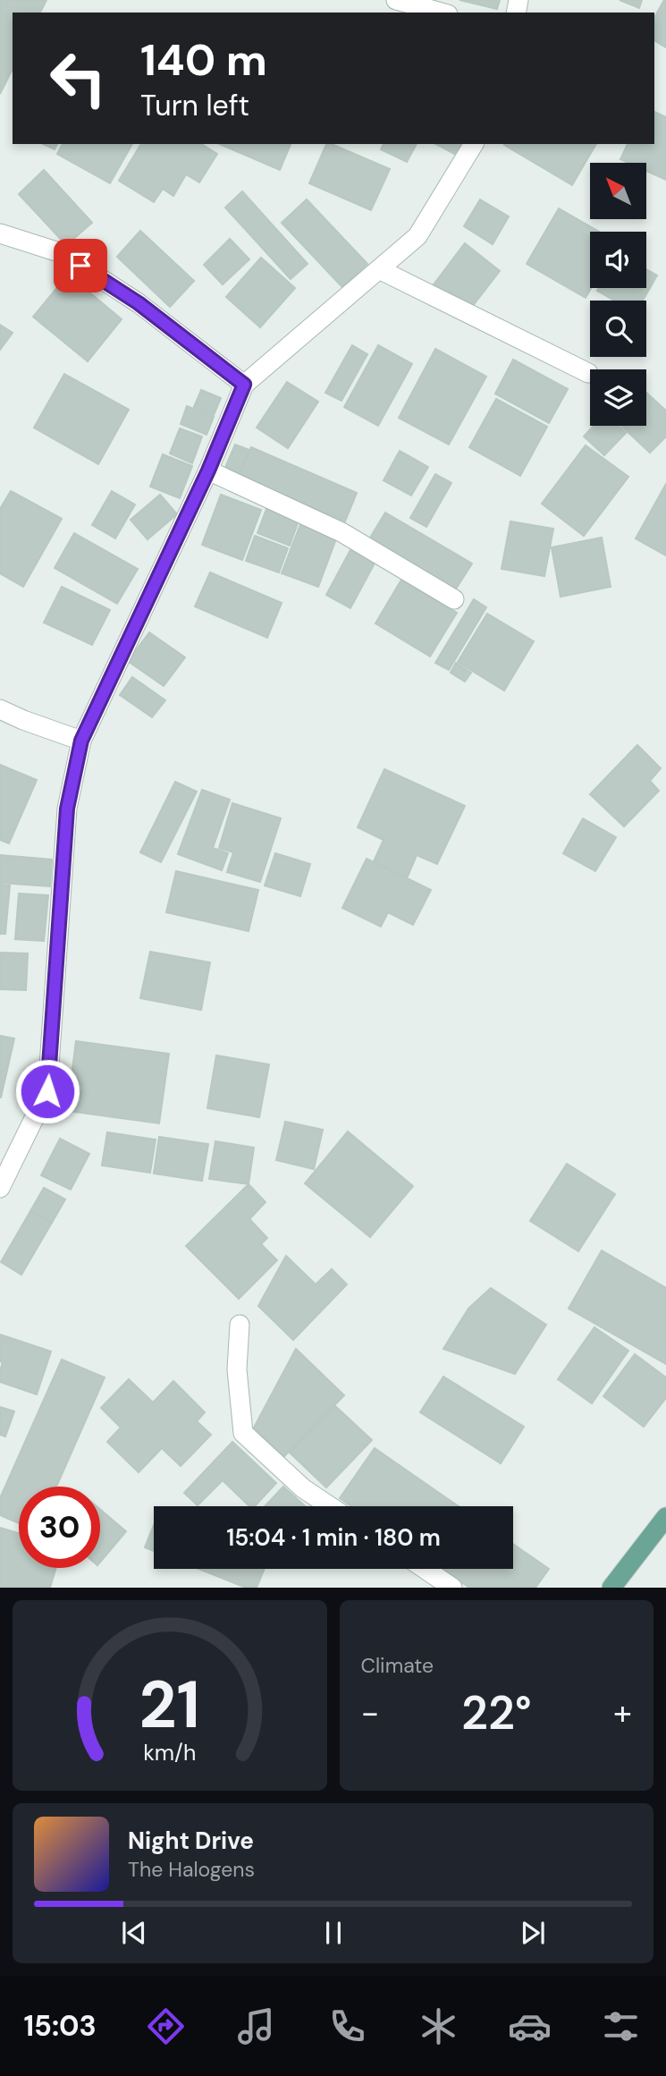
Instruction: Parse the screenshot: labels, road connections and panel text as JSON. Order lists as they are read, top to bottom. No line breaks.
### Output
{"north":"top left","page":{"turn":["140 m","Turn left"],"limit":"30","trip":"15:04 · 1 min · 180 m","tile":"Climate","heat":["−","22°","+"],"song":["Night Drive","The Halogens"],"tabs":"15:03","gauge":["21","km/h"]}}
